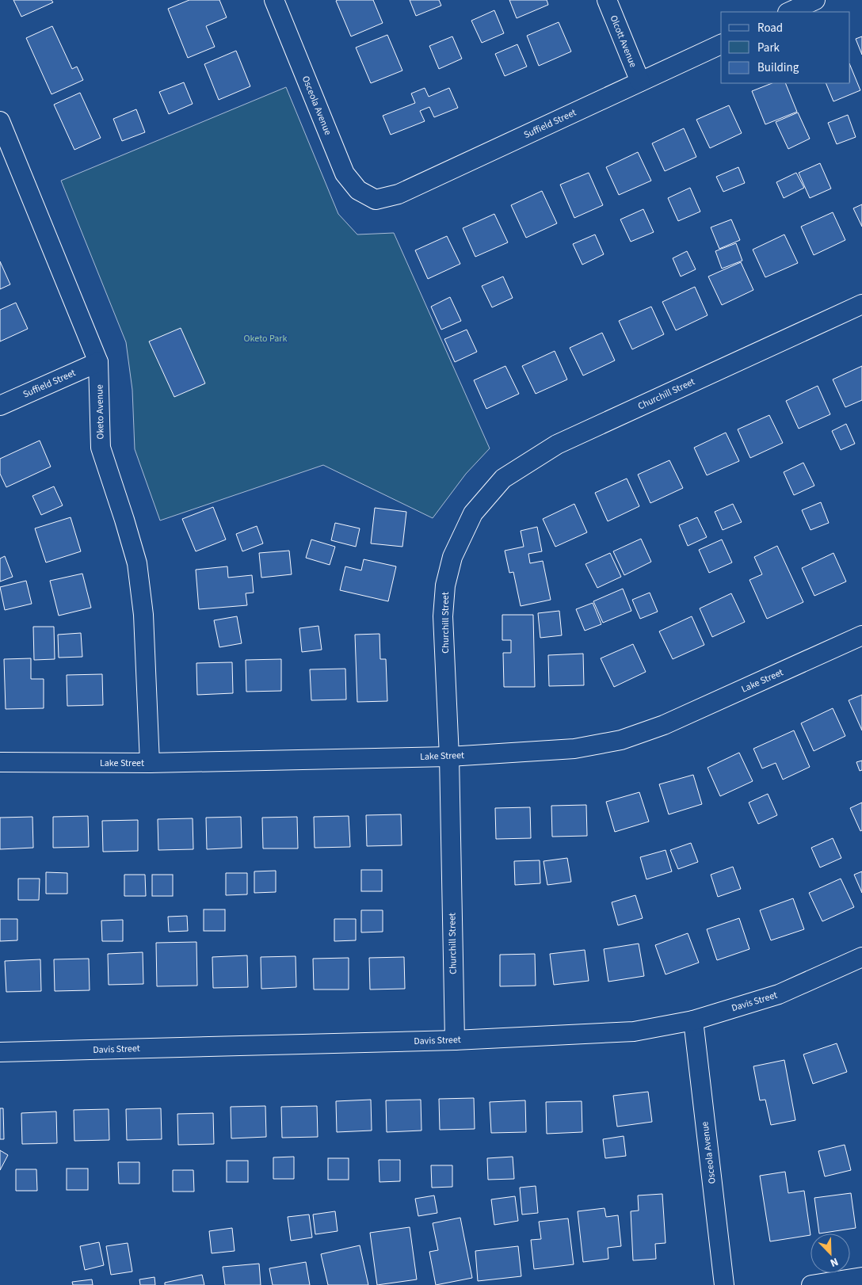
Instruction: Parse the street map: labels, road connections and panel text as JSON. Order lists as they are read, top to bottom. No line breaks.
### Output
{"streets":{"street":["Olcott Avenue","Osceola Avenue","Suffield Street","Churchill Street","Oketo Avenue","Lake Street","Davis Street"]},"crossings":[["Olcott Avenue","Suffield Street"],["Osceola Avenue","Suffield Street"],["Osceola Avenue","Davis Street"],["Suffield Street","Oketo Avenue"],["Churchill Street","Lake Street"],["Churchill Street","Davis Street"],["Oketo Avenue","Lake Street"]],"parks":["Oketo Park"],"legend":["Road","Park","Building"],"north":"bottom right"}
